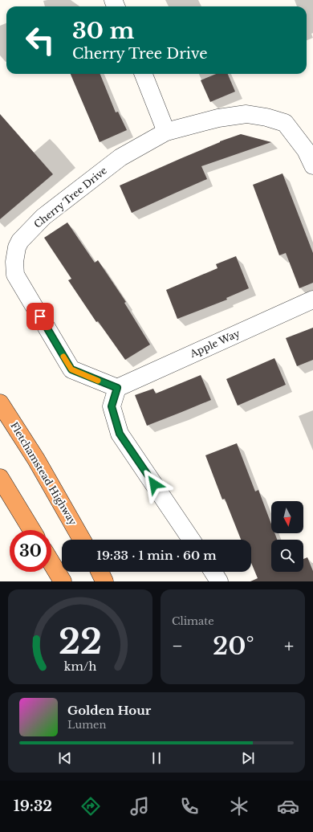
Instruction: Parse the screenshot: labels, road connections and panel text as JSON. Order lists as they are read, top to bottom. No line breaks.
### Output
{"streets":{"highway":["Fletchamstead Highway"],"street":["Cherry Tree Drive","Apple Way"]},"crossings":[["Cherry Tree Drive","Apple Way"]],"north":"bottom","page":{"turn":["30 m","Cherry Tree Drive"],"limit":"30","trip":"19:33 · 1 min · 60 m","tile":"Climate","heat":["−","20°","+"],"song":["Golden Hour","Lumen"],"tabs":"19:32","gauge":["22","km/h"]}}
